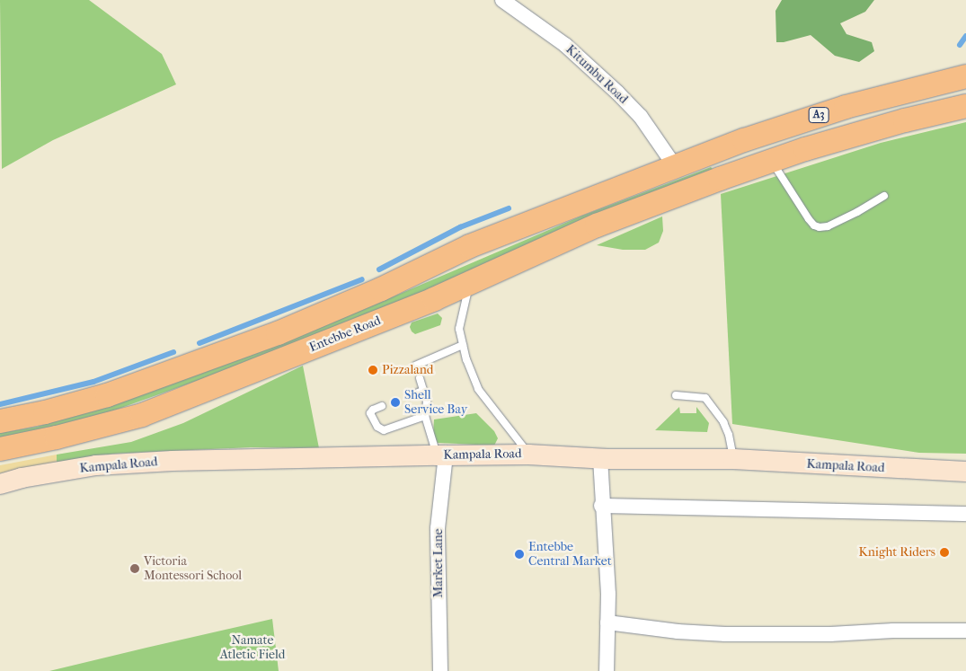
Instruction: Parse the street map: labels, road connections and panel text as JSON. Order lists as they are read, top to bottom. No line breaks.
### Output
{"streets":{"highway":["A3","Entebbe Road"],"main road":["Kampala Road"],"street":["Kitumbu Road","Market Lane"]},"crossings":[["Kitumbu Road","A3"],["A3","Entebbe Road"],["Kampala Road","Market Lane"]],"parks":["Namate Atletic Field"],"places":["Pizzaland","Shell Service Bay","Knight Riders","Entebbe Central Market","Victoria Montessori School"]}
